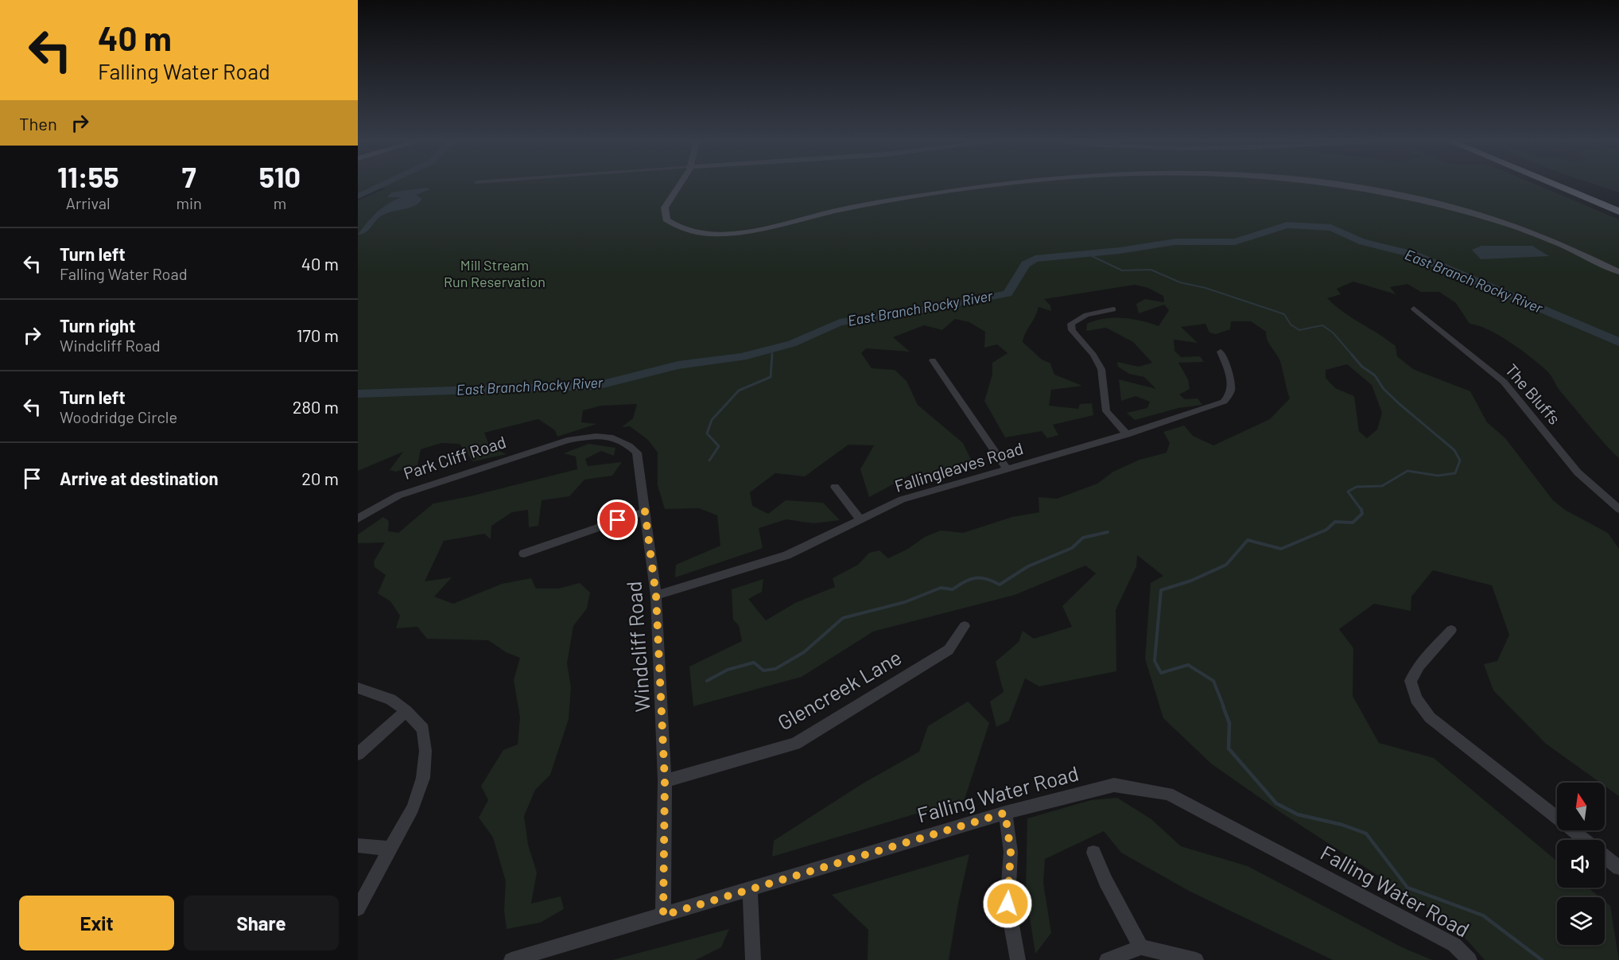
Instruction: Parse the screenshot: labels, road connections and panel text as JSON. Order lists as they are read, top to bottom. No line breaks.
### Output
{"streets":{"street":["The Bluffs","Park Cliff Road","Fallingleaves Road","Windcliff Road","Glencreek Lane","Falling Water Road"]},"crossings":[["Park Cliff Road","Windcliff Road"],["Fallingleaves Road","Windcliff Road"],["Windcliff Road","Glencreek Lane"],["Windcliff Road","Falling Water Road"]],"water":["East Branch Rocky River"],"parks":["Mill Stream Run Reservation"],"north":"top","page":{"turn":["40 m","Falling Water Road"],"then":"Then","eta":["11:55","Arrival","7","min","510","m"],"list":[{"name":"Turn left","note":"Falling Water Road","value":"40 m"},{"name":"Turn right","note":"Windcliff Road","value":"170 m"},{"name":"Turn left","note":"Woodridge Circle","value":"280 m"},{"name":"Arrive at destination","value":"20 m"}],"buttons":["Exit","Share"]}}
